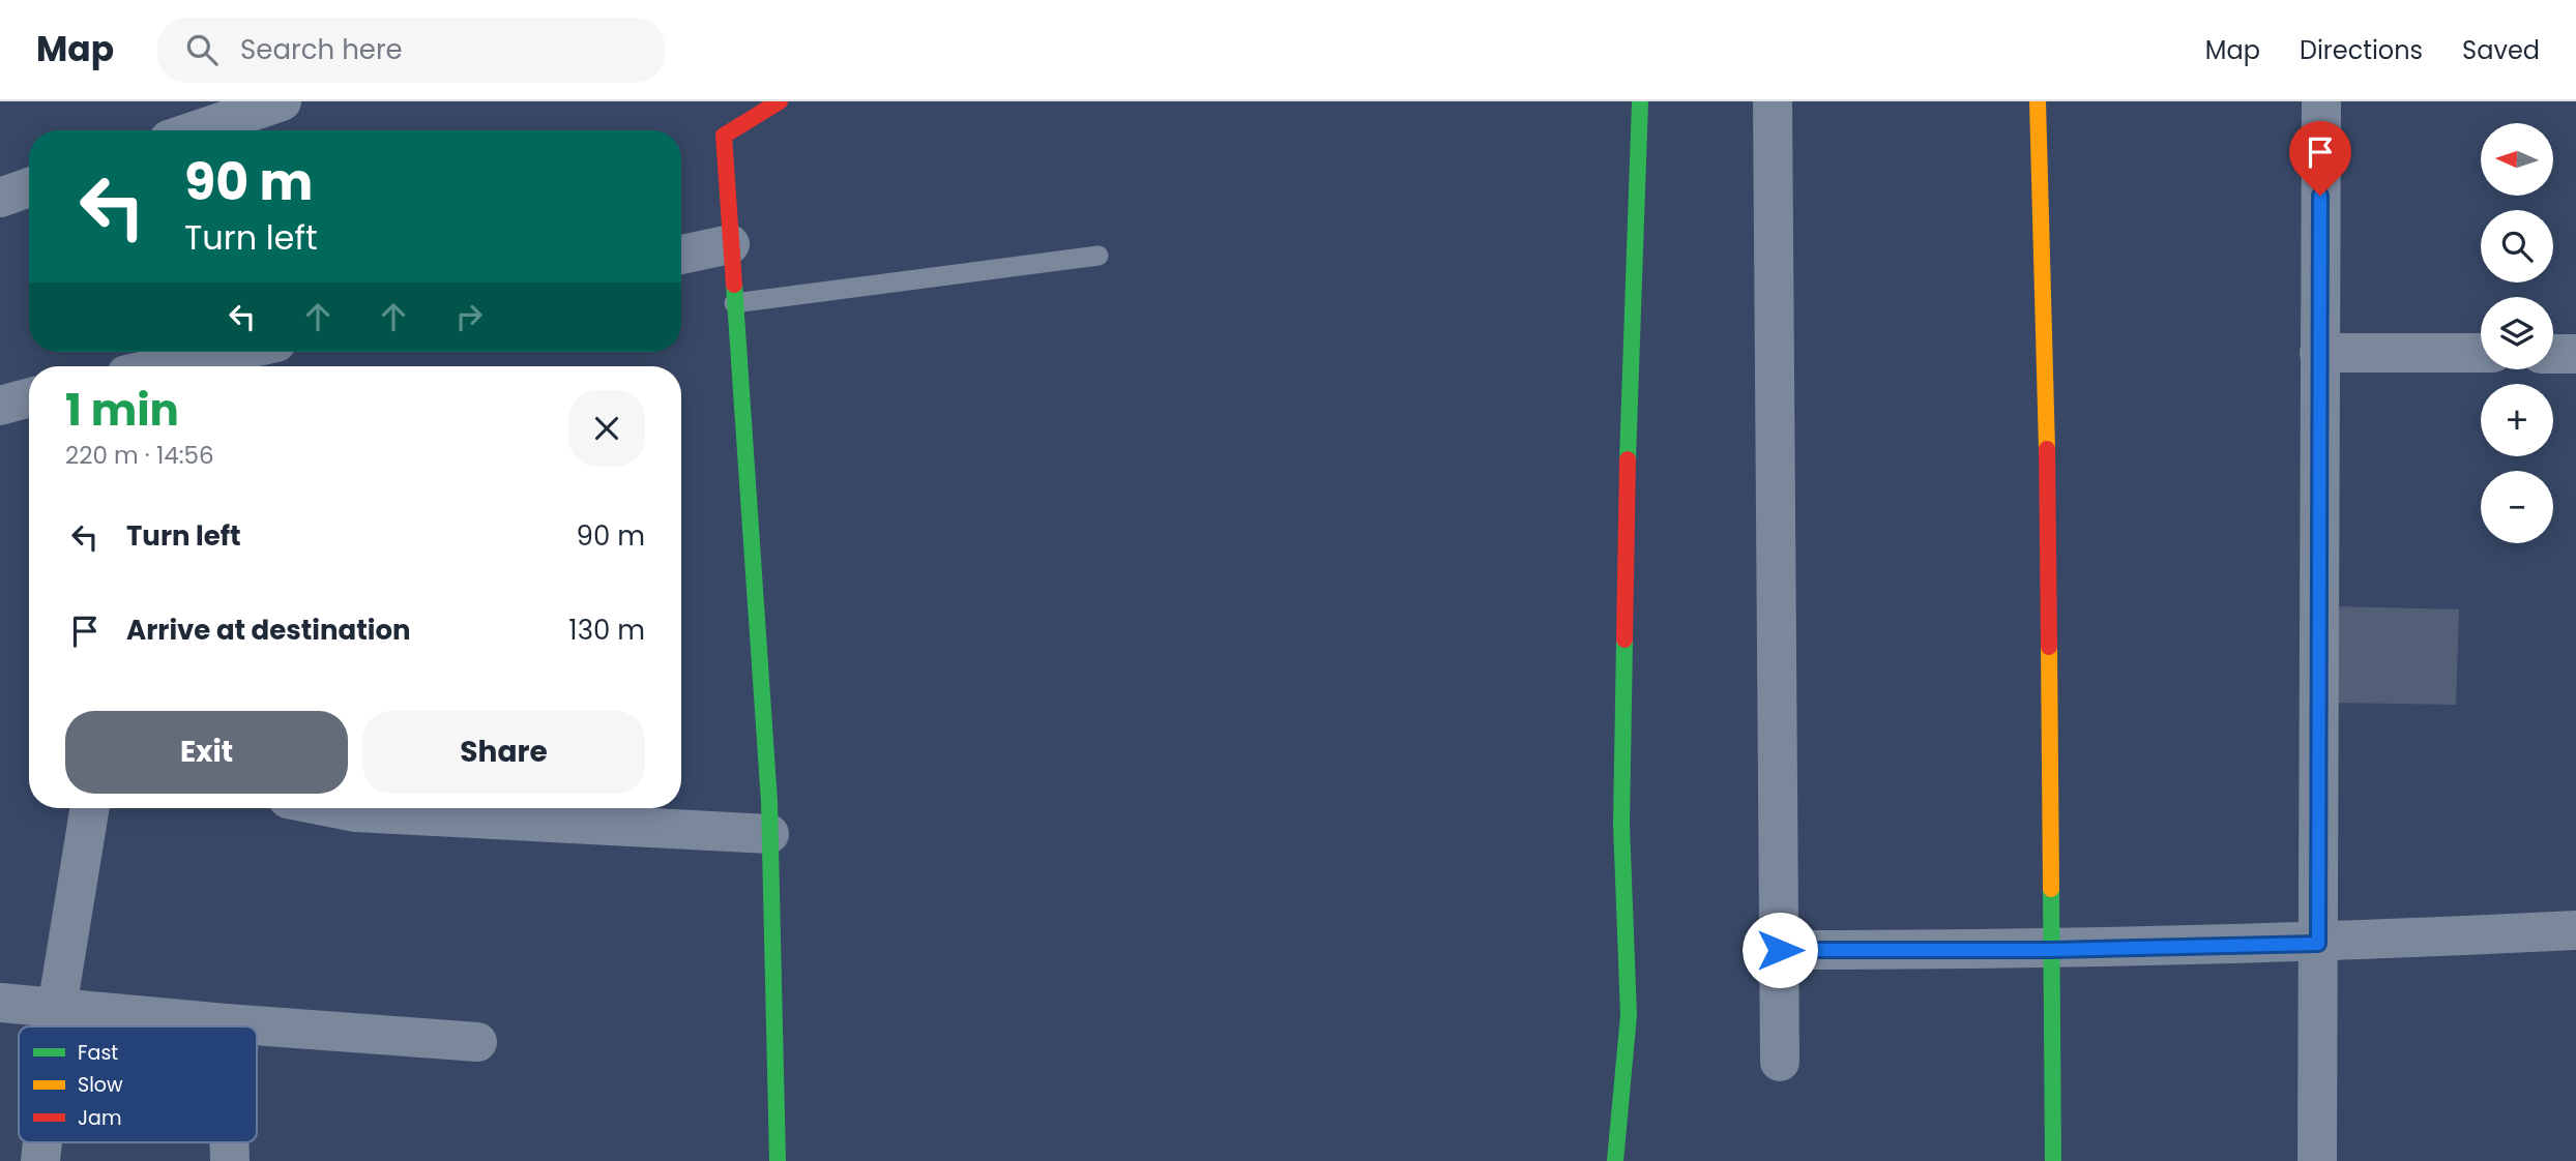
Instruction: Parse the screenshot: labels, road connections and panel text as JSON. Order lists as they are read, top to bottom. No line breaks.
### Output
{"legend":["Fast","Slow","Jam"],"north":"left","page":{"header":"Map","search":"Search here","nav":["Map","Directions","Saved"],"map_buttons":["+","−"],"turn":["90 m","Turn left"],"heading":["1 min","220 m · 14:56"],"list":[{"name":"Turn left","value":"90 m"},{"name":"Arrive at destination","value":"130 m"}],"buttons":["Exit","Share"]}}
